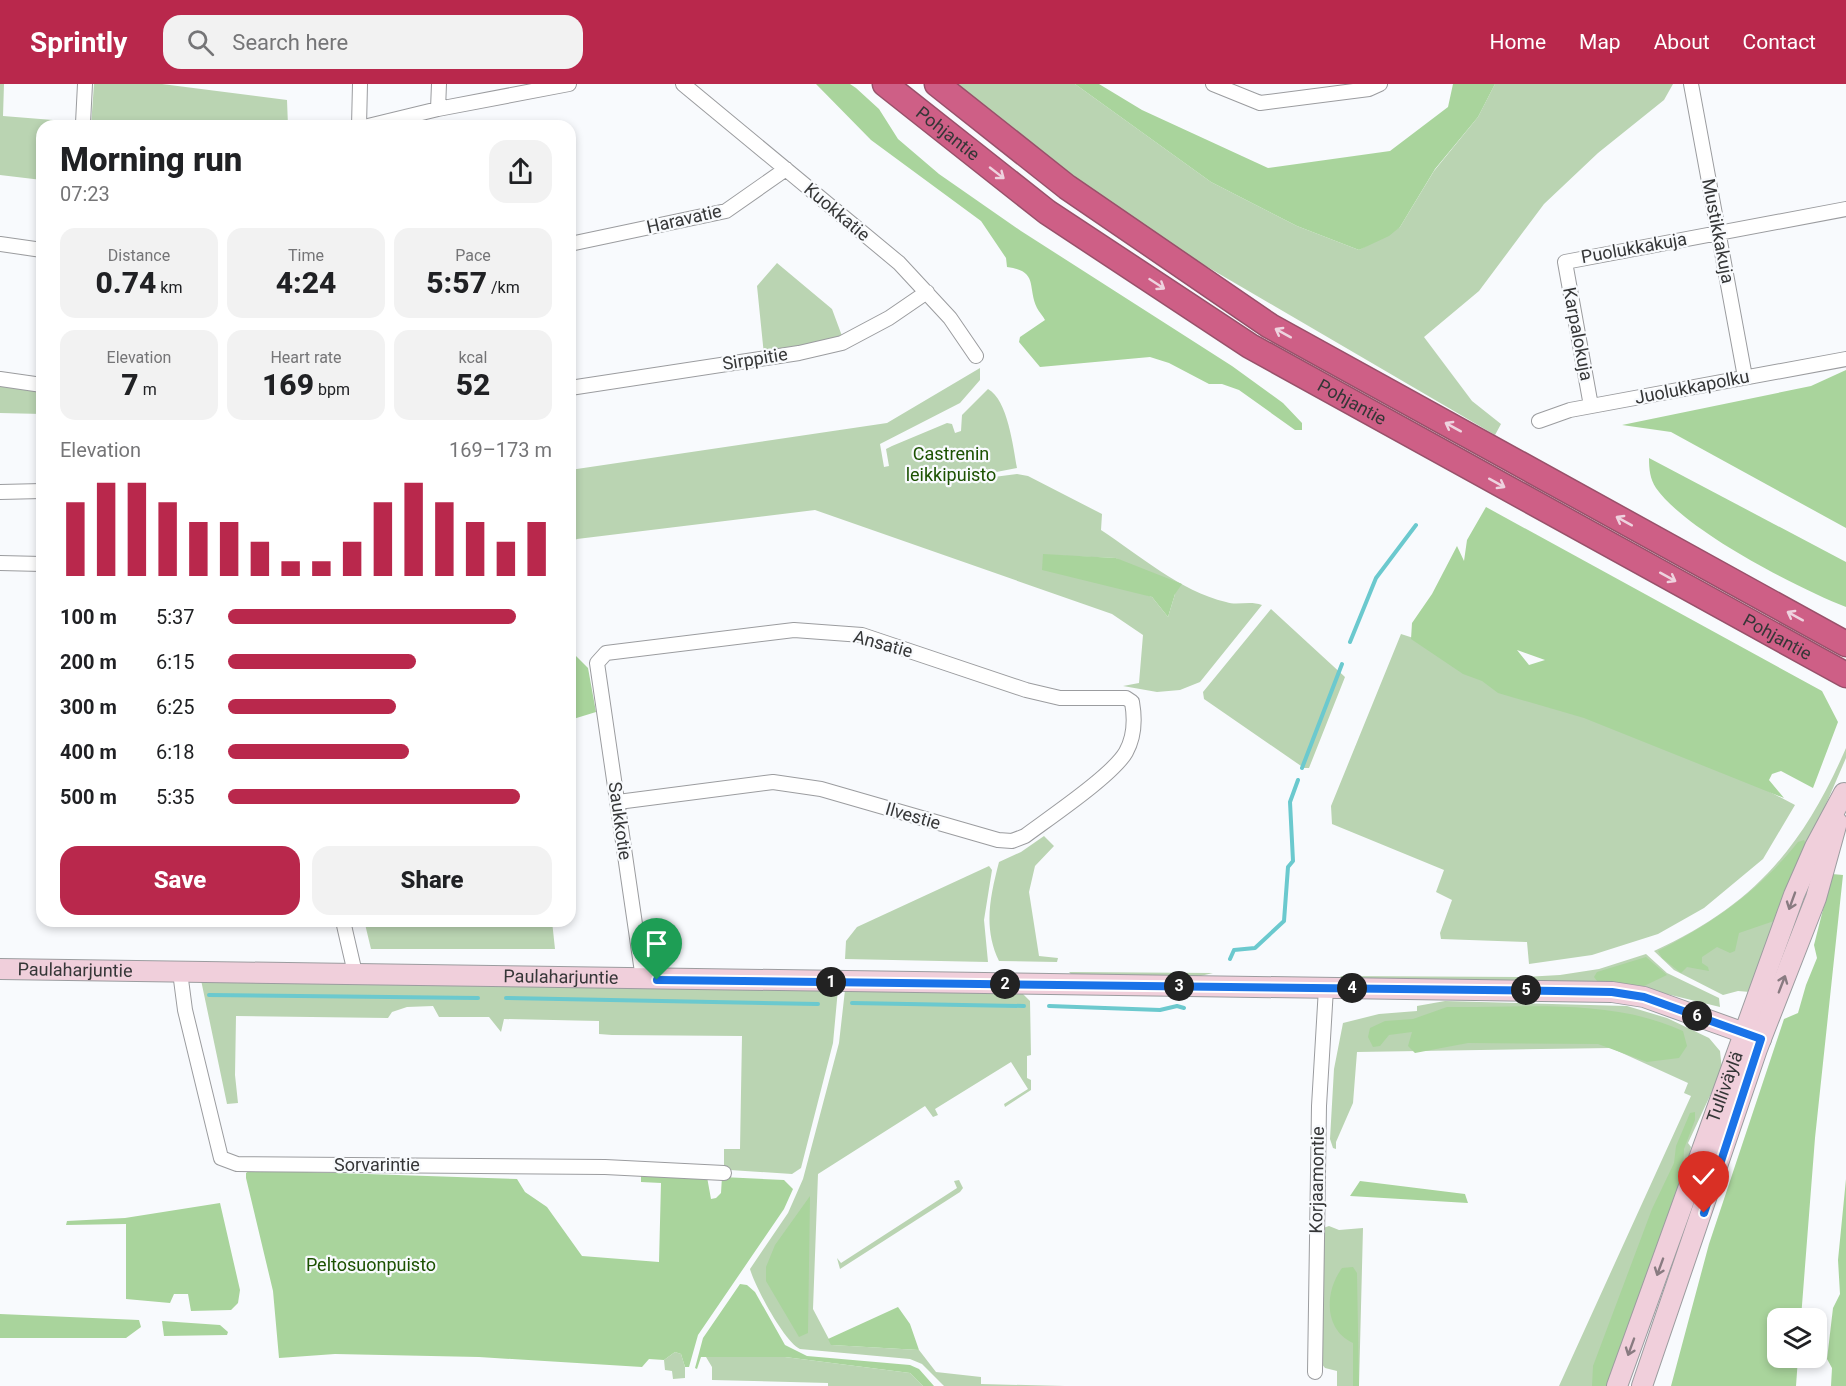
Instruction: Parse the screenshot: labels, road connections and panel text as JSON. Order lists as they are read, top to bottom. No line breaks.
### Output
{"streets":{"highway":["Pohjantie"],"street":["Kuokkatie","Haravatie","Mustikkakuja","Puolukkakuja","Karpalokuja","Sirppitie","Juolukkapolku","Ansatie","Ilvestie","Saukkotie","Paulaharjuntie","Tulliväylä","Sorvarintie","Korjaamontie"]},"crossings":[["Kuokkatie","Haravatie"],["Kuokkatie","Sirppitie"],["Mustikkakuja","Puolukkakuja"],["Mustikkakuja","Juolukkapolku"],["Puolukkakuja","Karpalokuja"],["Karpalokuja","Juolukkapolku"],["Ansatie","Ilvestie"],["Ansatie","Saukkotie"],["Ilvestie","Saukkotie"],["Saukkotie","Paulaharjuntie"],["Paulaharjuntie","Tulliväylä"],["Paulaharjuntie","Sorvarintie"],["Paulaharjuntie","Korjaamontie"]],"parks":["Castrenin leikkipuisto","Peltosuonpuisto"],"page":{"header":"Sprintly","search":"Search here","nav":["Home","Map","About","Contact"],"heading":["Morning run","07:23"],"stats":[["Distance","0.74 km"],["Time","4:24"],["Pace","5:57 /km"],["Elevation","7 m"],["Heart rate","169 bpm"],["kcal","52"]],"chart":["Elevation","169–173 m"],"list":[{"name":"100 m","note":"5:37"},{"name":"200 m","note":"6:15"},{"name":"300 m","note":"6:25"},{"name":"400 m","note":"6:18"},{"name":"500 m","note":"5:35"}],"buttons":["Save","Share"],"pins":["1","2","3","4","5","6"]}}
